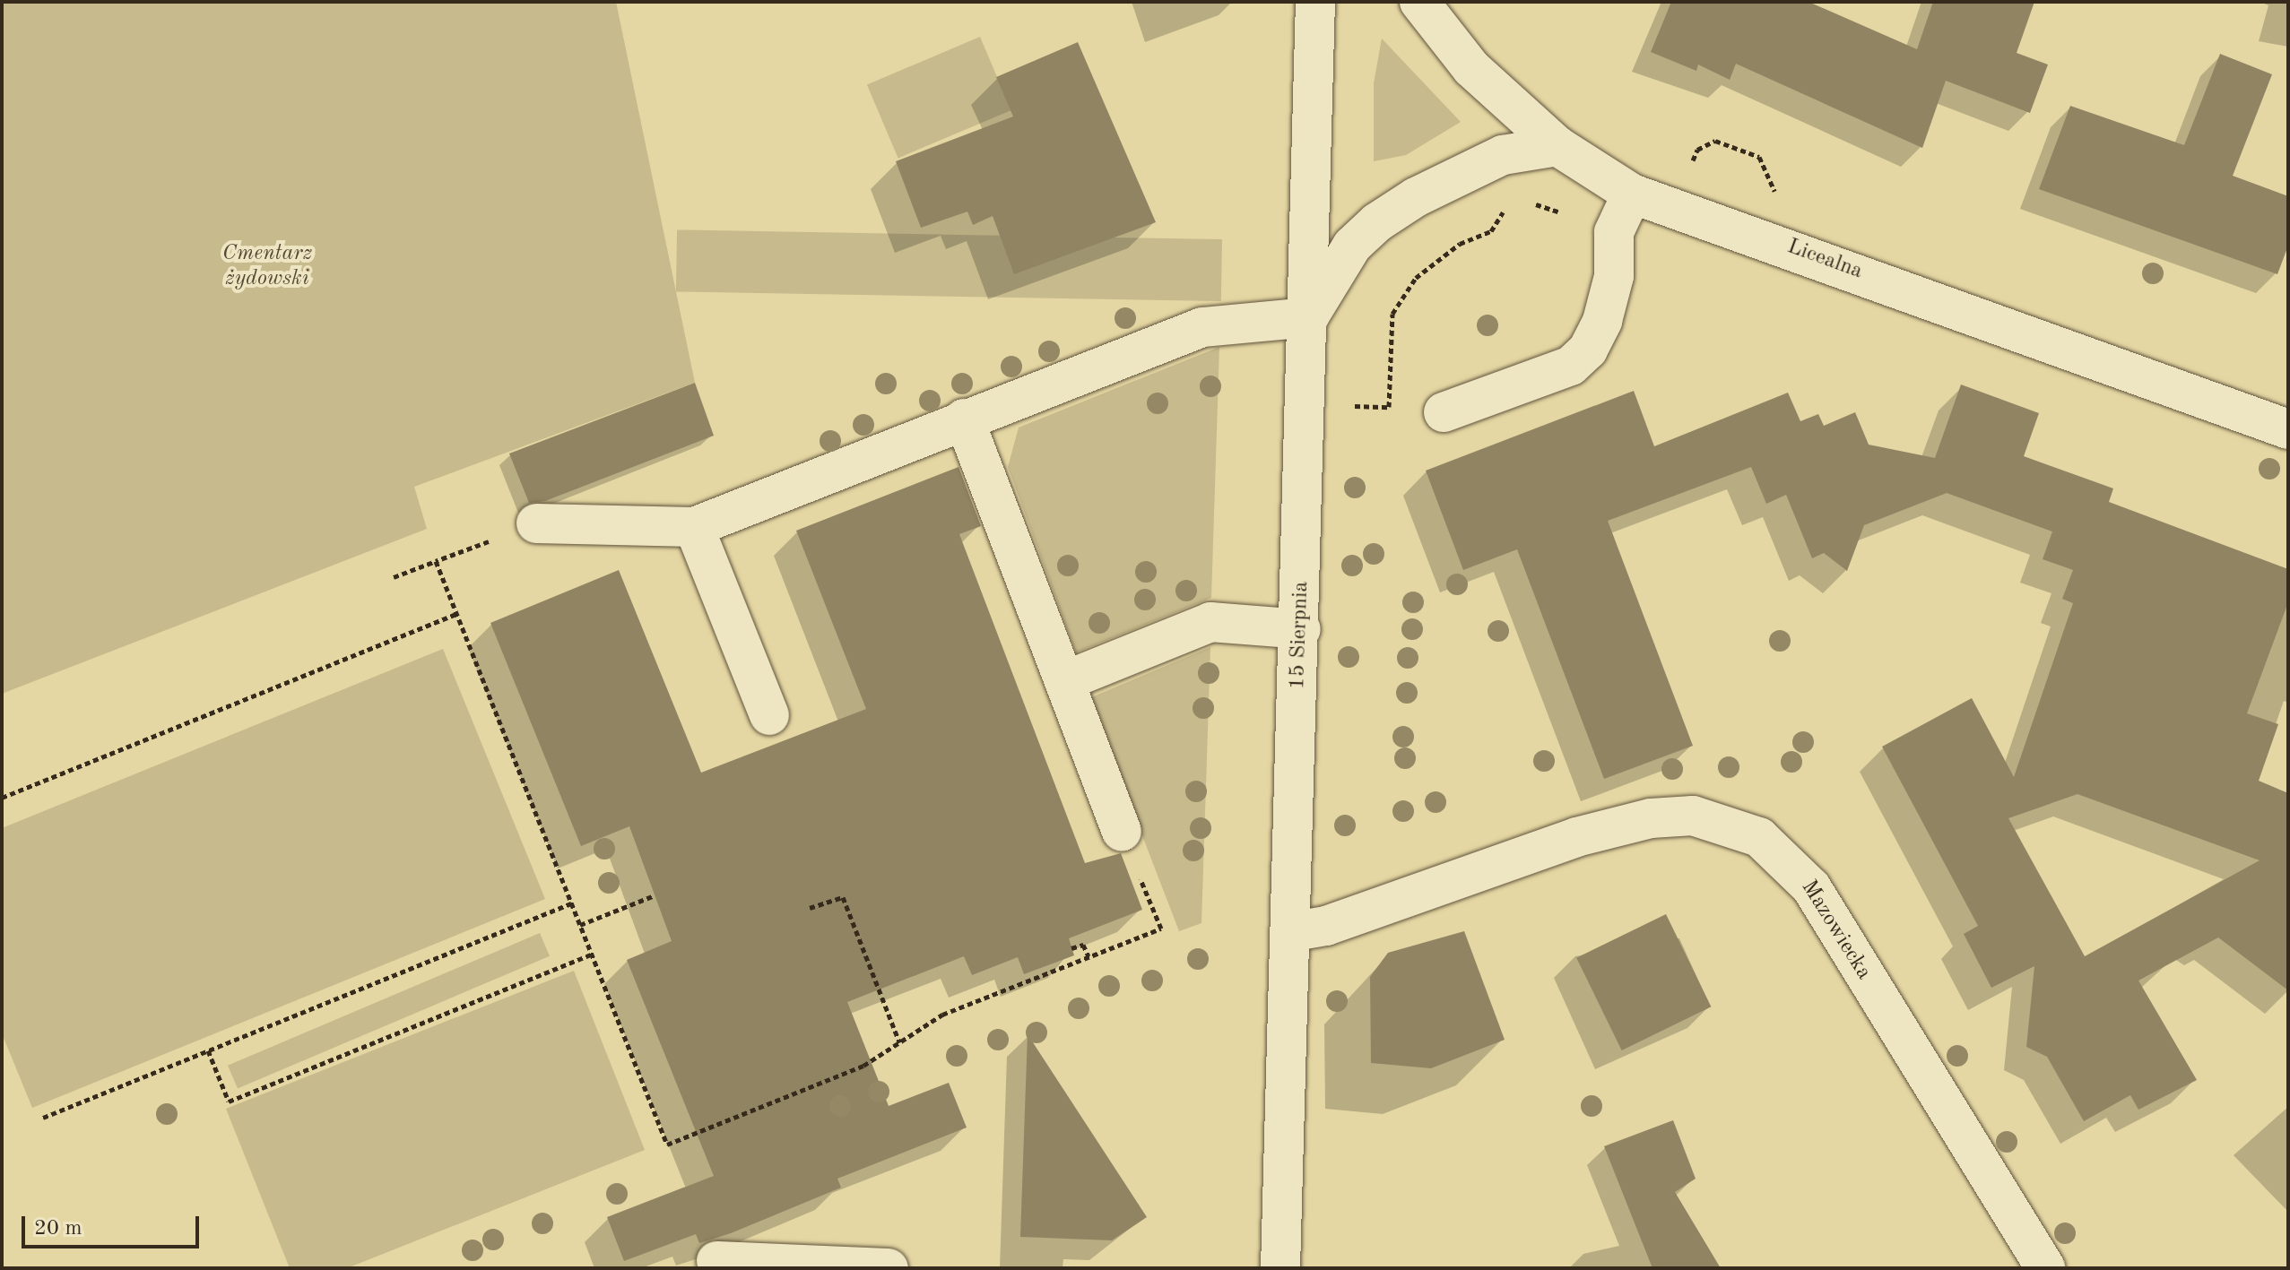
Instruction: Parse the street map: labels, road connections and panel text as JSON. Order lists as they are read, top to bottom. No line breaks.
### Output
{"streets":{"street":["Licealna","15 Sierpnia","Mazowiecka"]},"crossings":[["15 Sierpnia","Mazowiecka"]],"parks":["Cmentarz żydowski"],"scale_bar":"20 m"}
